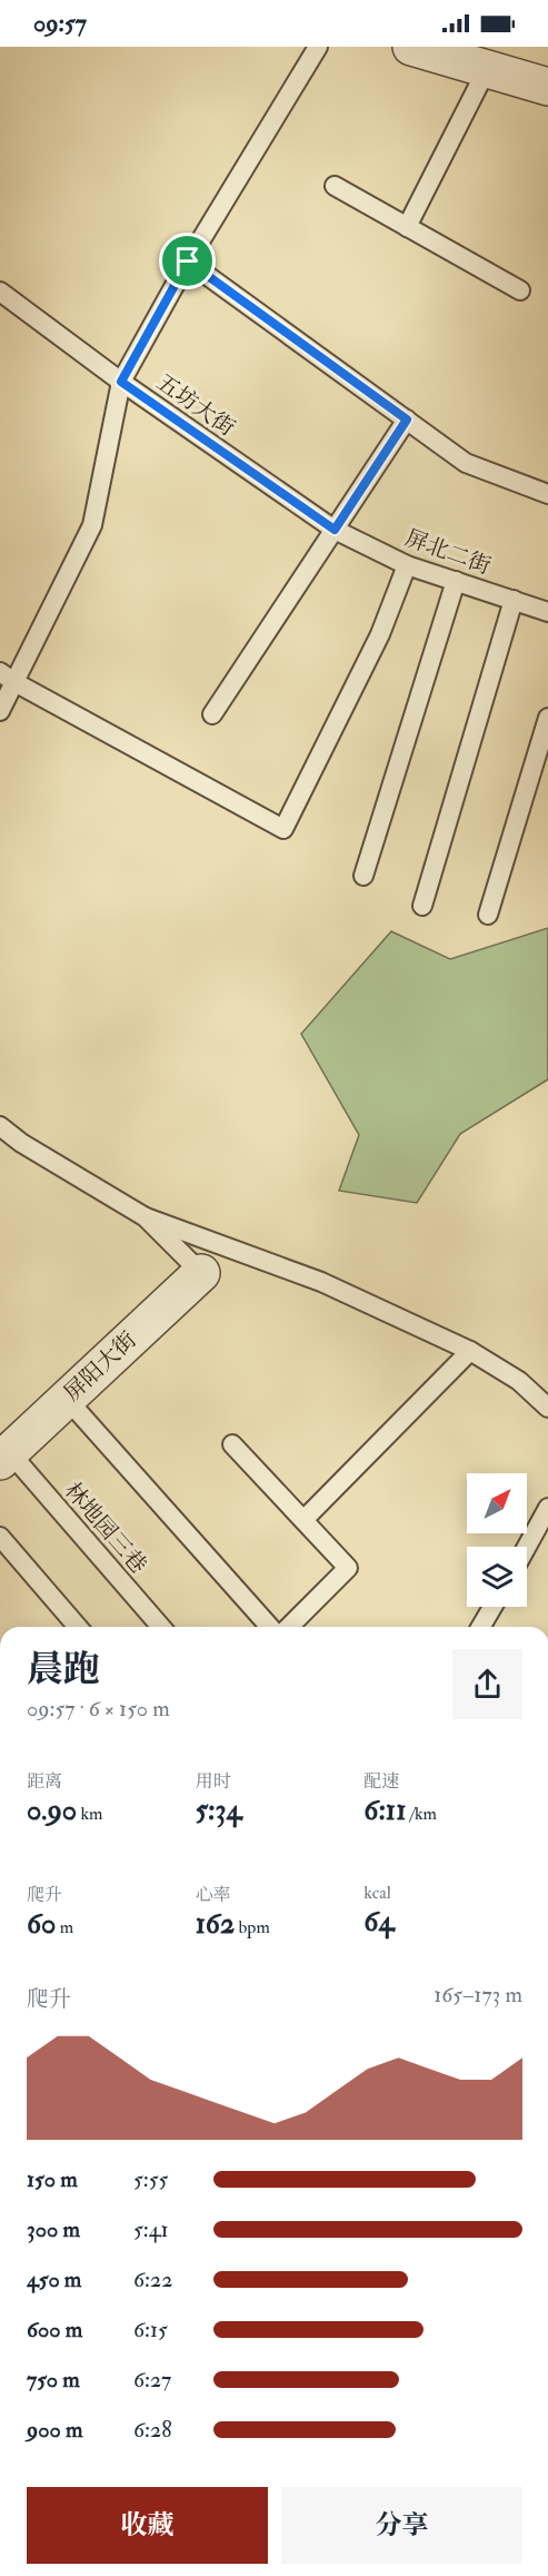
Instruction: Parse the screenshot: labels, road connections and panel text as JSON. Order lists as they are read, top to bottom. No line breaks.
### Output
{"streets":{"street":["屏阳大街"],"lane":["五坊大街","屏北二街","林地园三巷"]},"crossings":[["五坊大街","屏北二街"],["屏阳大街","林地园三巷"]],"north":"top right","page":{"status":"09:57","heading":["晨跑","09:57 · 6 × 150 m"],"stats":[["距离","0.90 km"],["用时","5:34"],["配速","6:11 /km"],["爬升","60 m"],["心率","162 bpm"],["kcal","64"]],"chart":["爬升","165–173 m"],"list":[{"name":"150 m","note":"5:55"},{"name":"300 m","note":"5:41"},{"name":"450 m","note":"6:22"},{"name":"600 m","note":"6:15"},{"name":"750 m","note":"6:27"},{"name":"900 m","note":"6:28"}],"buttons":["收藏","分享"]}}
